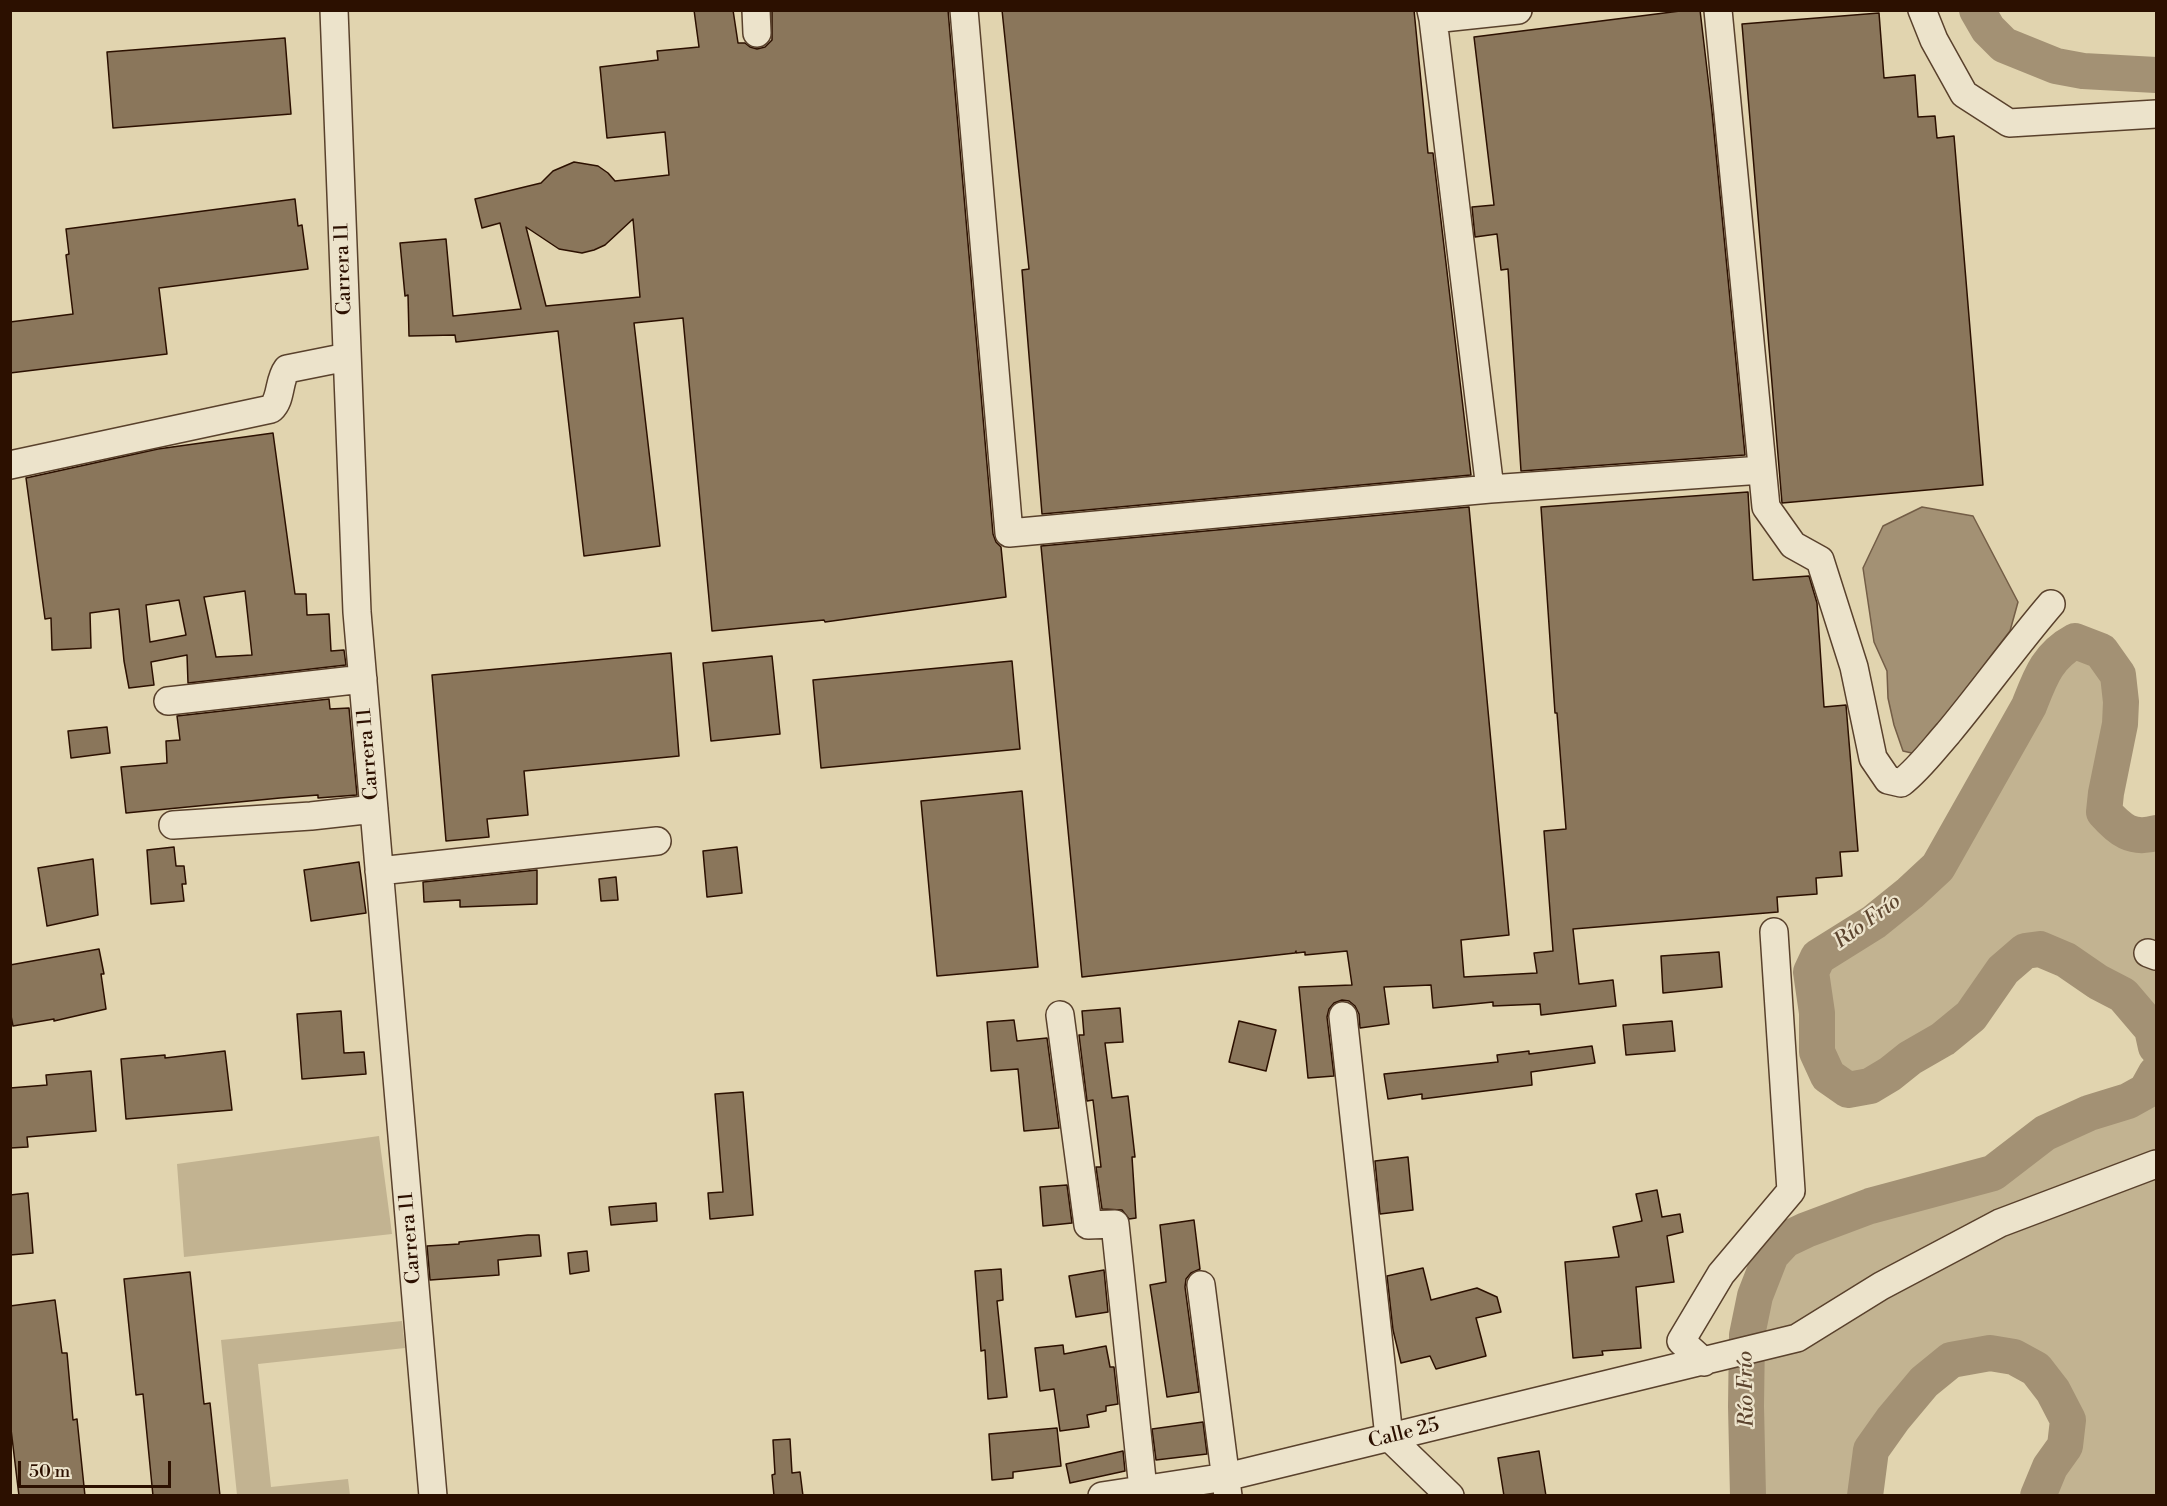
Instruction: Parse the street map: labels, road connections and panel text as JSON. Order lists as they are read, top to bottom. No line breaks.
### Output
{"streets":{"street":["Carrera 11","Calle 25"]},"water":["Río Frío"],"scale_bar":"50 m"}
